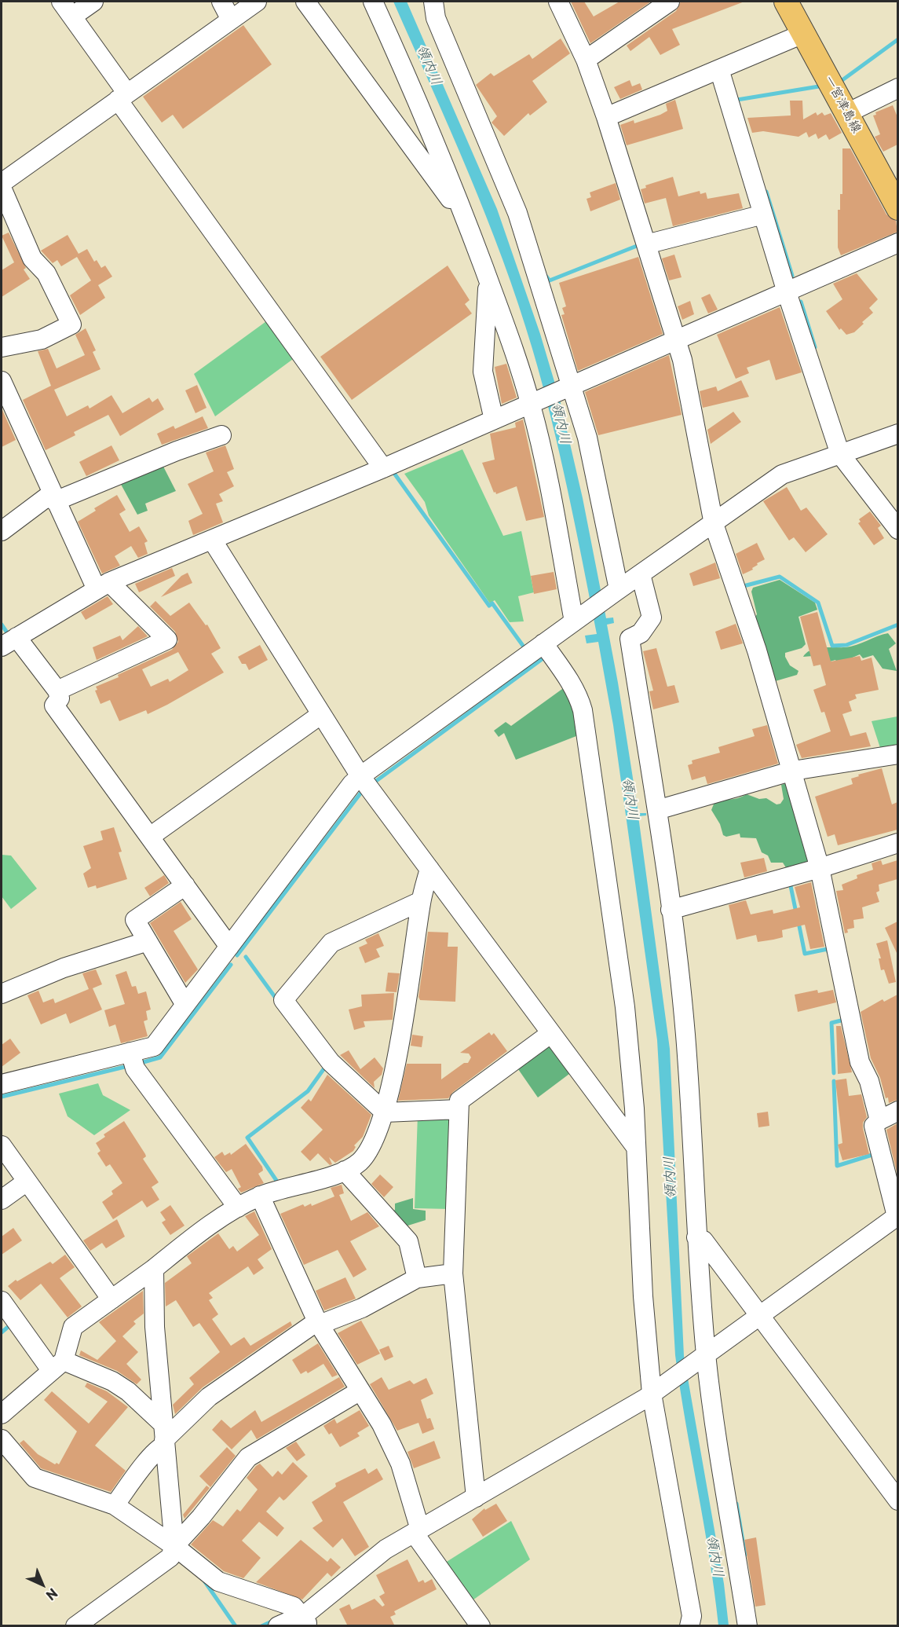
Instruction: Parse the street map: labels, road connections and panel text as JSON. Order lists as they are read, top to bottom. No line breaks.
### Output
{"streets":{"main road":["一宮津島線"]},"water":["領内川"],"north":"bottom right"}
